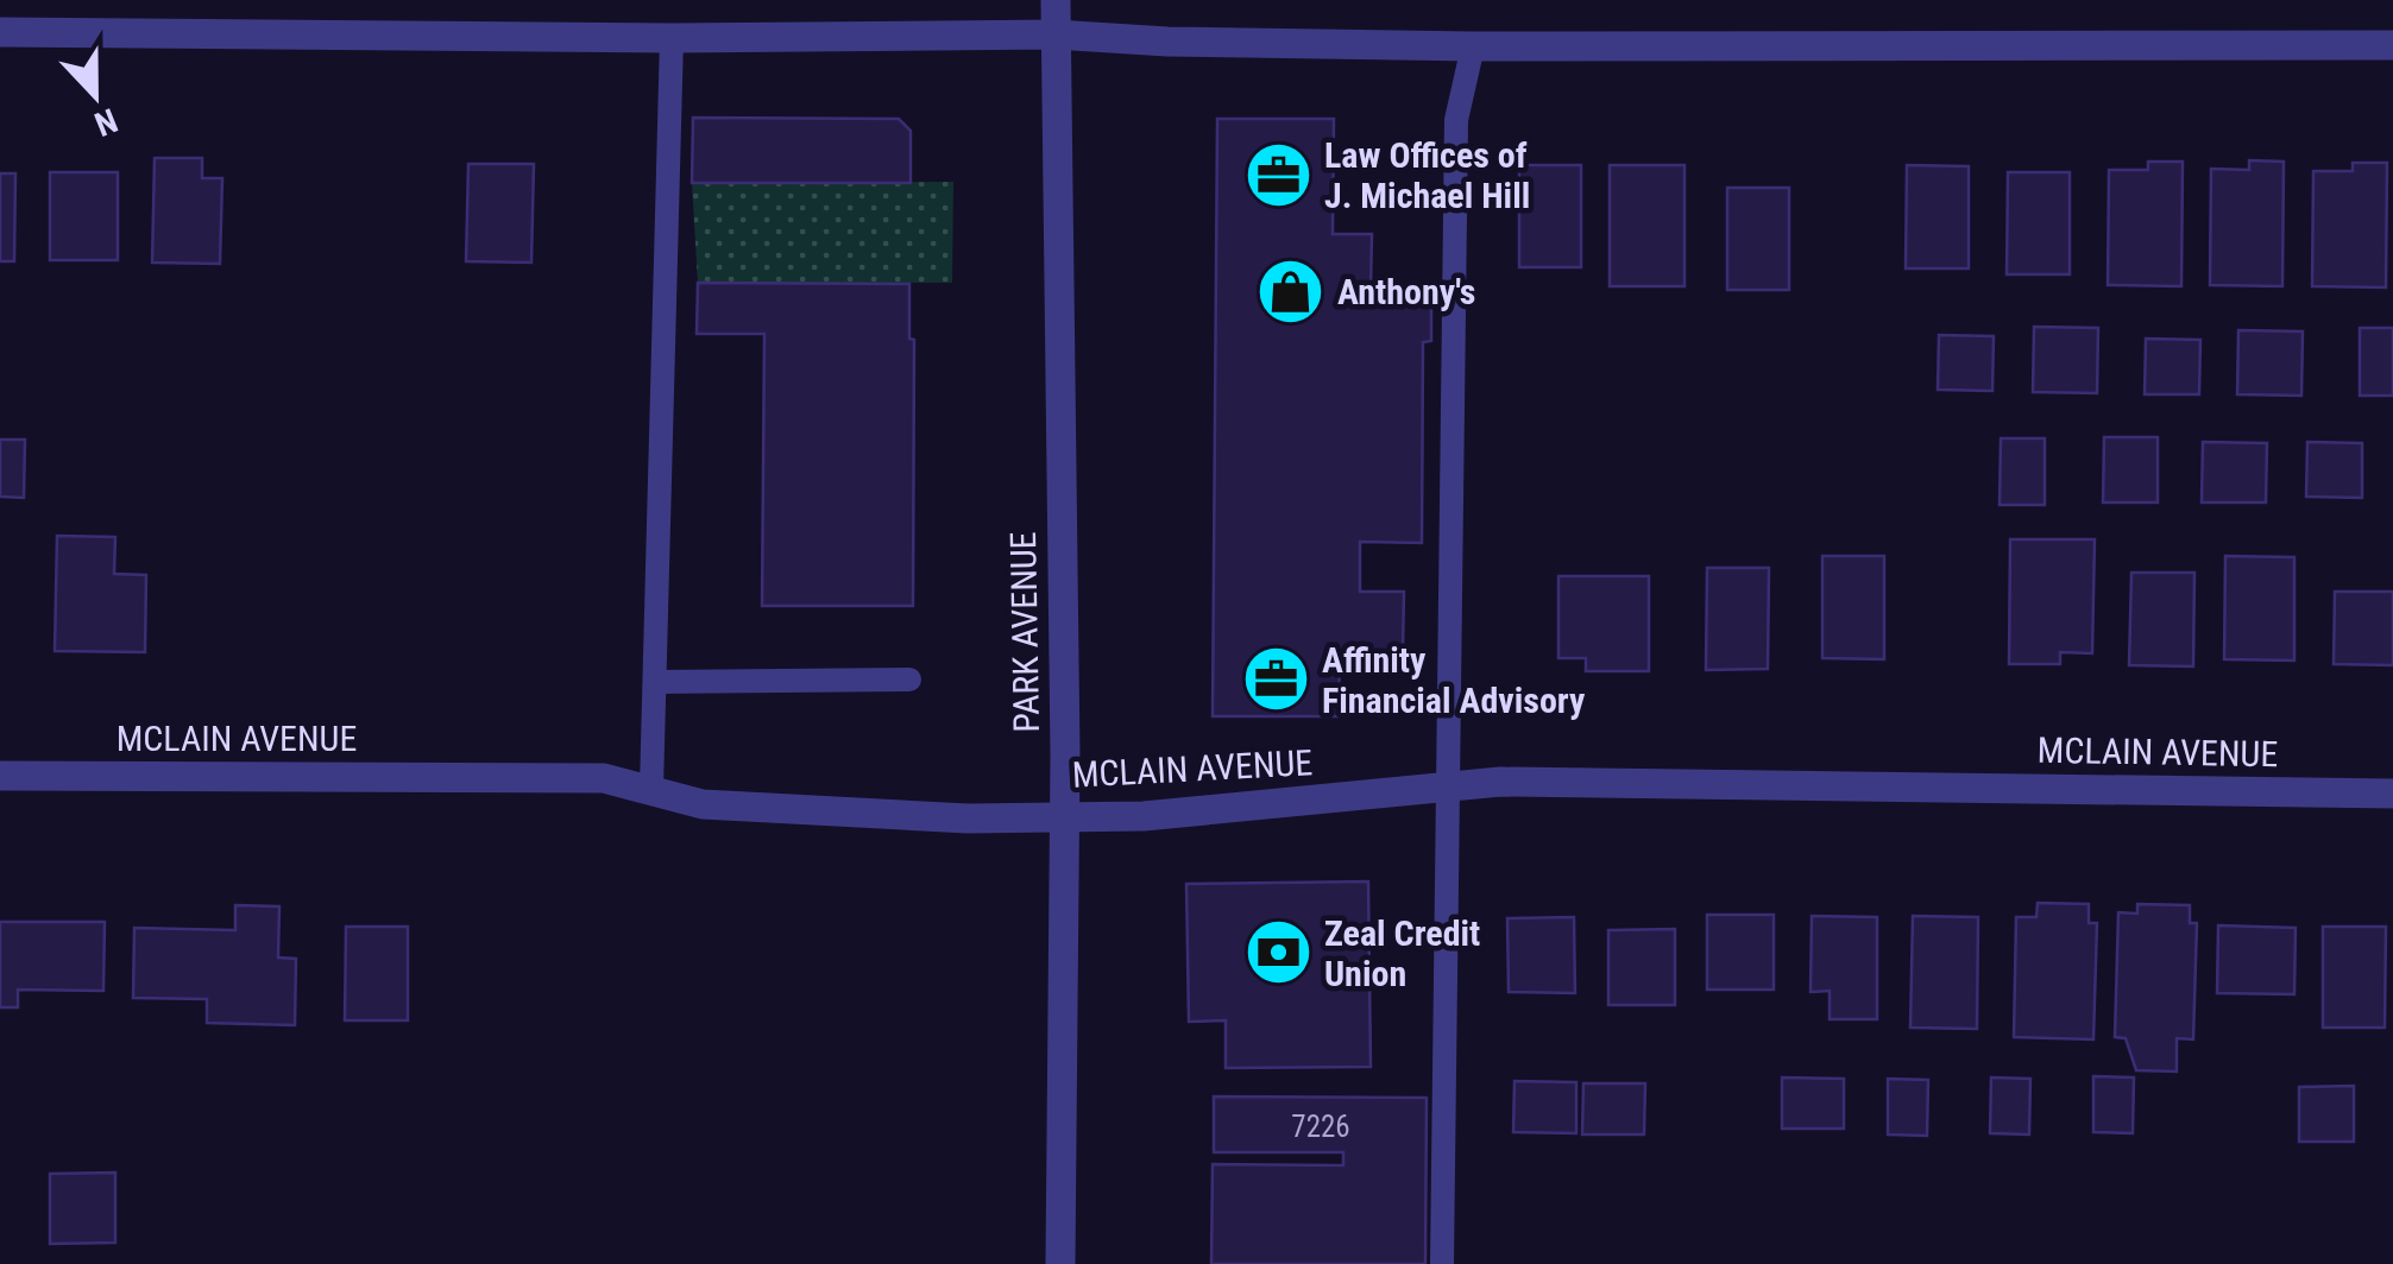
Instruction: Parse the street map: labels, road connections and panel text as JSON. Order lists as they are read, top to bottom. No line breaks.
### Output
{"streets":{"street":["PARK AVENUE","MCLAIN AVENUE"]},"crossings":[["PARK AVENUE","MCLAIN AVENUE"]],"places":{"office":["Law Offices of J. Michael Hill","Affinity Financial Advisory"],"shop":["Anthony's"],"bank":["Zeal Credit Union"]},"house_numbers":["7226"],"north":"bottom"}
